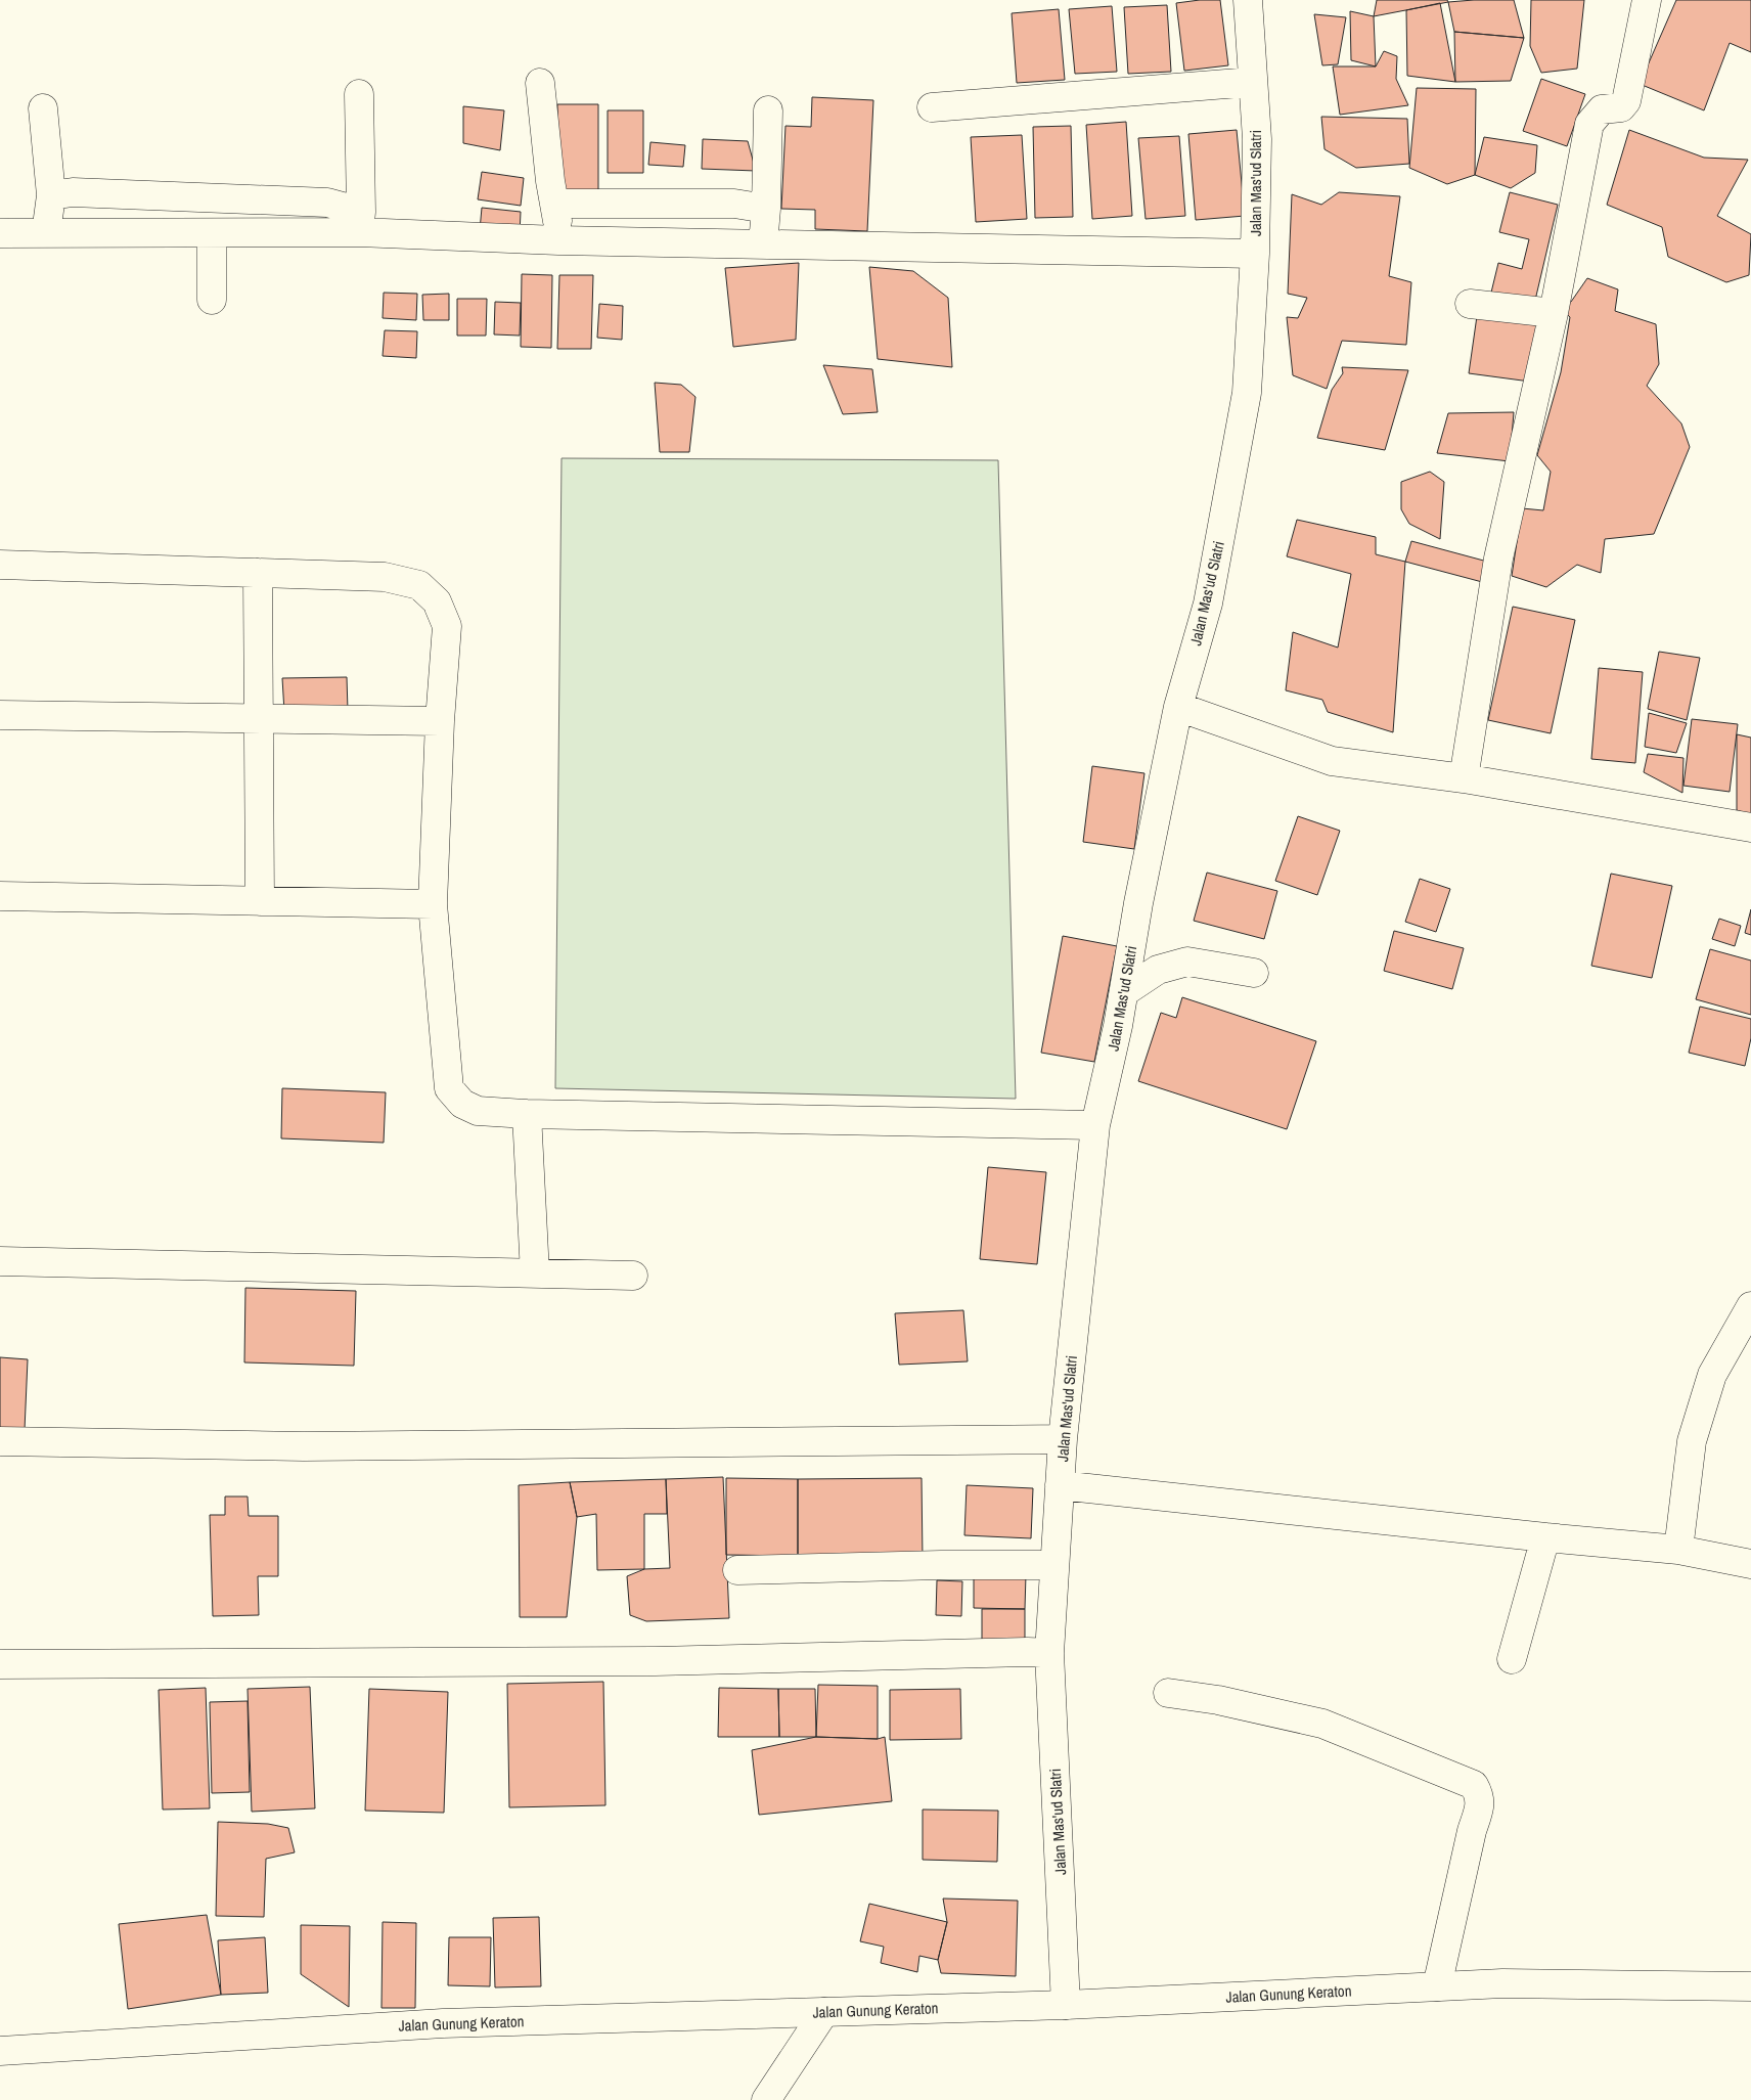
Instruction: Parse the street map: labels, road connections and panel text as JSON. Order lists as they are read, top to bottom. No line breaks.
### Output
{"streets":{"street":["Jalan Mas'ud Slatri","Jalan Gunung Keraton"]},"crossings":[["Jalan Mas'ud Slatri","Jalan Gunung Keraton"]]}
